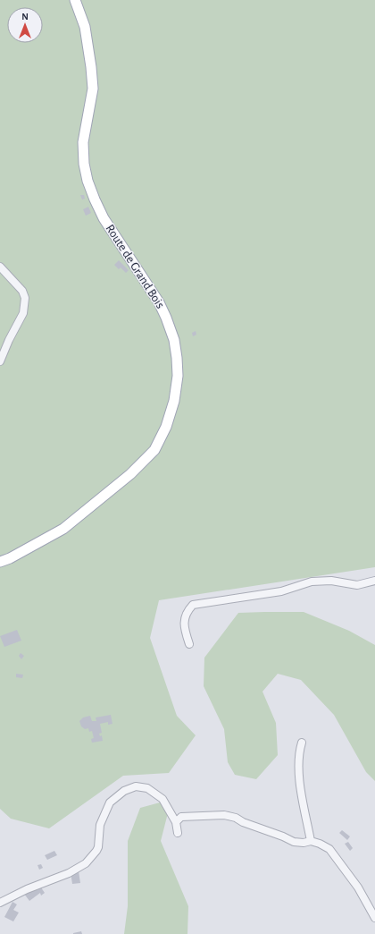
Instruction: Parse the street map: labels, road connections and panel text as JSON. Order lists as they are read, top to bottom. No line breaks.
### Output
{"streets":{"main road":["Route de Grand Bois"]},"north":"top"}
